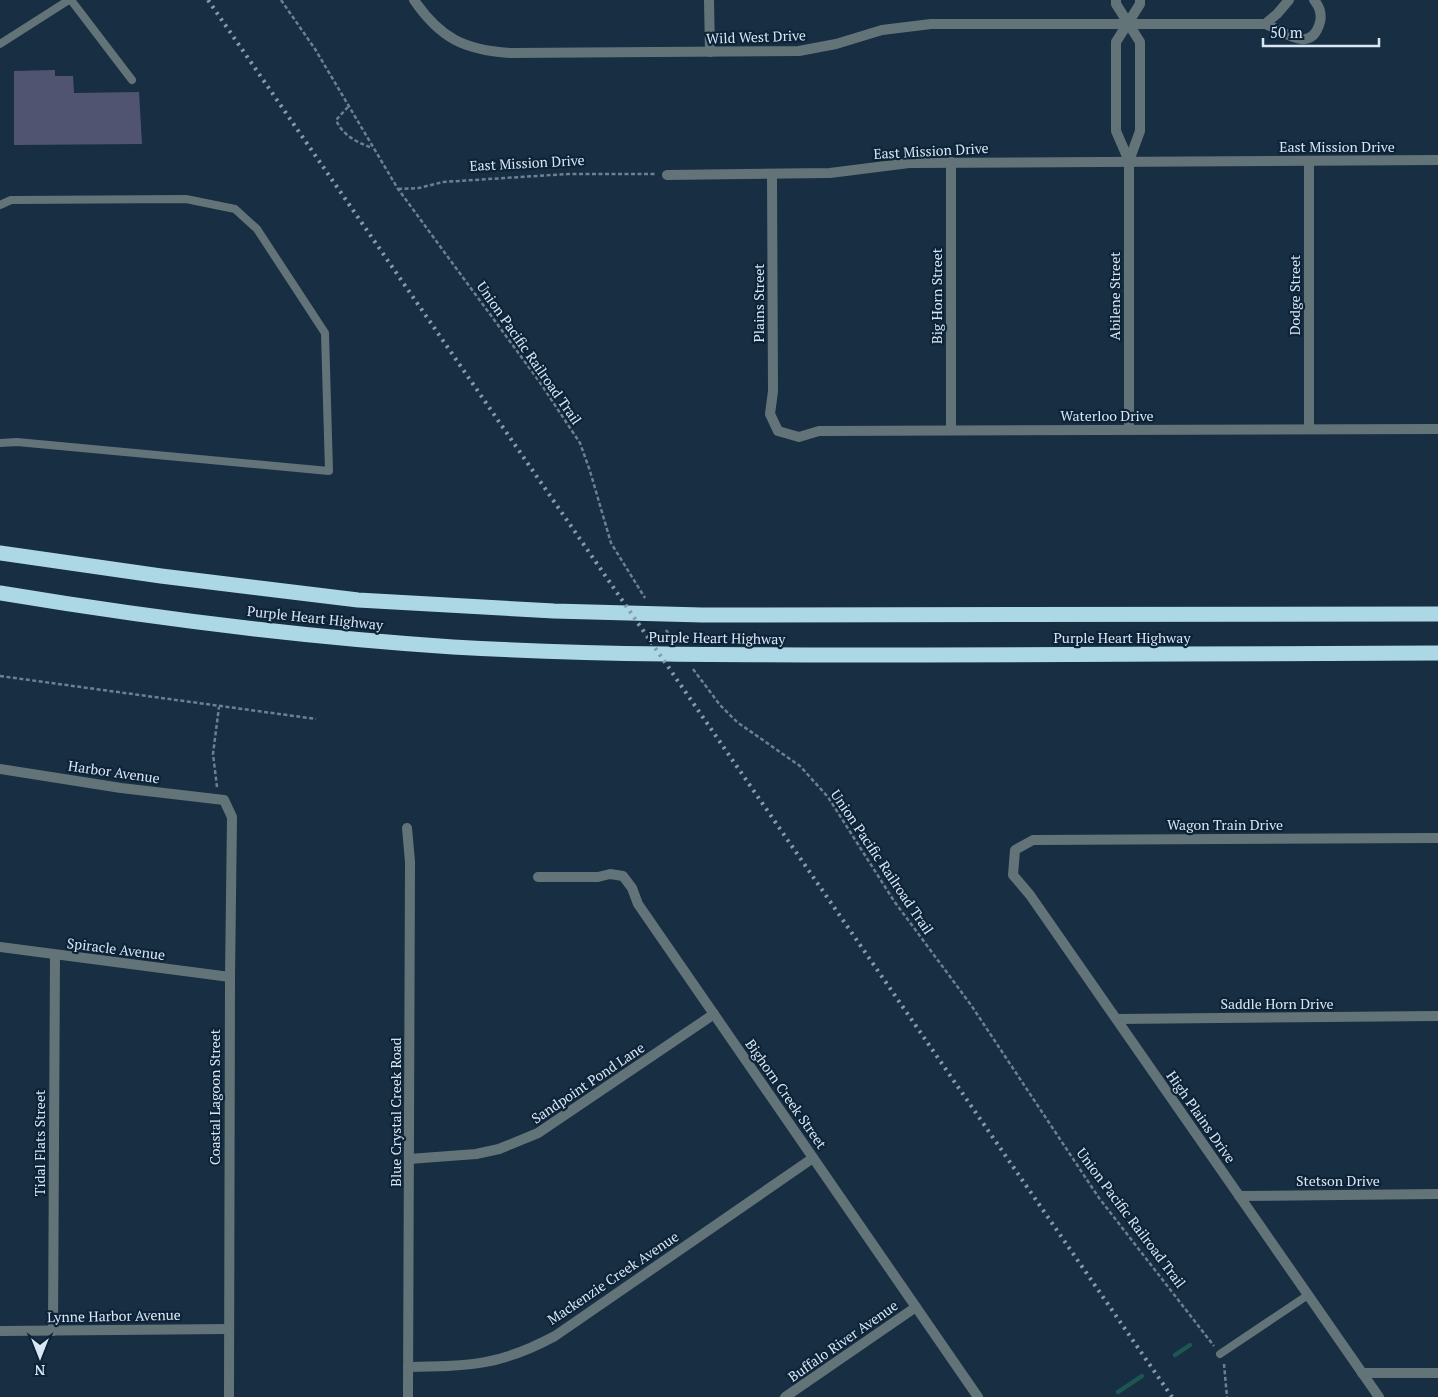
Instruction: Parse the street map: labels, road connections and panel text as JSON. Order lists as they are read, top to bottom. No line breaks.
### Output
{"streets":{"highway":["Purple Heart Highway"],"street":["Wild West Drive","East Mission Drive","Dodge Street","Big Horn Street","Abilene Street","Plains Street","Waterloo Drive","Harbor Avenue","Wagon Train Drive","Spiracle Avenue","Saddle Horn Drive","Sandpoint Pond Lane","Bighorn Creek Street","Coastal Lagoon Street","Blue Crystal Creek Road","High Plains Drive","Tidal Flats Street","Stetson Drive","Mackenzie Creek Avenue","Lynne Harbor Avenue","Buffalo River Avenue"],"path":["Union Pacific Railroad Trail"]},"crossings":[["Wild West Drive","Abilene Street"],["East Mission Drive","Dodge Street"],["East Mission Drive","Big Horn Street"],["East Mission Drive","Abilene Street"],["East Mission Drive","Plains Street"],["East Mission Drive","Union Pacific Railroad Trail"],["Dodge Street","Waterloo Drive"],["Big Horn Street","Waterloo Drive"],["Abilene Street","Waterloo Drive"],["Plains Street","Waterloo Drive"],["Harbor Avenue","Coastal Lagoon Street"],["Wagon Train Drive","High Plains Drive"],["Spiracle Avenue","Coastal Lagoon Street"],["Spiracle Avenue","Tidal Flats Street"],["Saddle Horn Drive","High Plains Drive"],["Sandpoint Pond Lane","Bighorn Creek Street"],["Sandpoint Pond Lane","Blue Crystal Creek Road"],["Bighorn Creek Street","Mackenzie Creek Avenue"],["Bighorn Creek Street","Buffalo River Avenue"],["Coastal Lagoon Street","Lynne Harbor Avenue"],["Blue Crystal Creek Road","Mackenzie Creek Avenue"],["High Plains Drive","Stetson Drive"],["Tidal Flats Street","Lynne Harbor Avenue"]],"scale_bar":"50 m","north":"bottom"}
